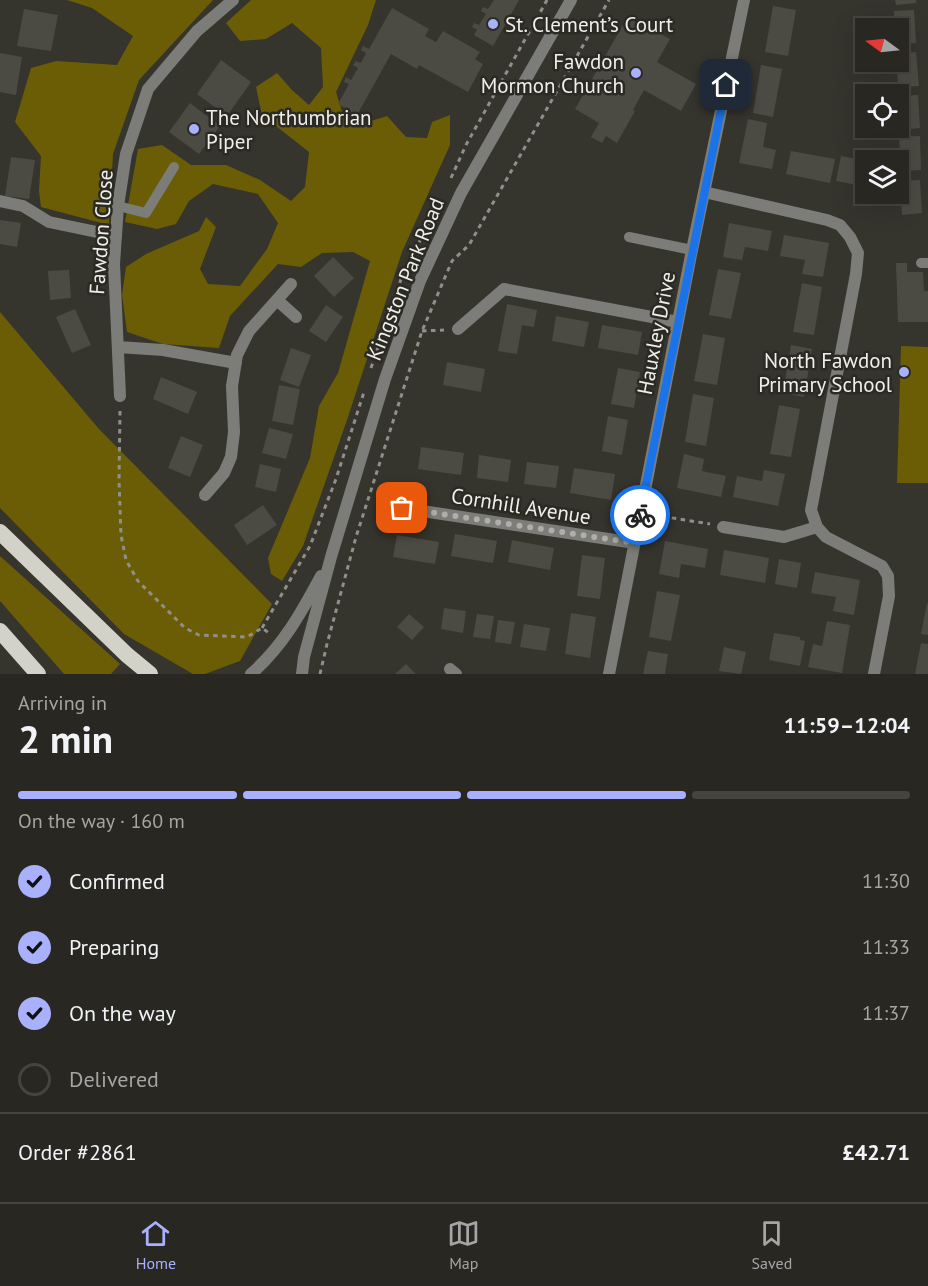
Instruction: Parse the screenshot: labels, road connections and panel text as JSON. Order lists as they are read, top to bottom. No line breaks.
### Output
{"streets":{"street":["Fawdon Close","Kingston Park Road","Hauxley Drive","Cornhill Avenue"]},"crossings":[["Hauxley Drive","Cornhill Avenue"]],"places":["St. Clement’s Court","Fawdon Mormon Church","The Northumbrian Piper","North Fawdon Primary School"],"north":"left","page":{"heading":["2 min","Arriving in","11:59–12:04"],"panel":["Order #2861","£42.71"],"bar":"On the way · 160 m","list":[["Confirmed","11:30"],["Preparing","11:33"],["On the way","11:37"],"Delivered"],"tabs":["Home","Map","Saved"]}}
